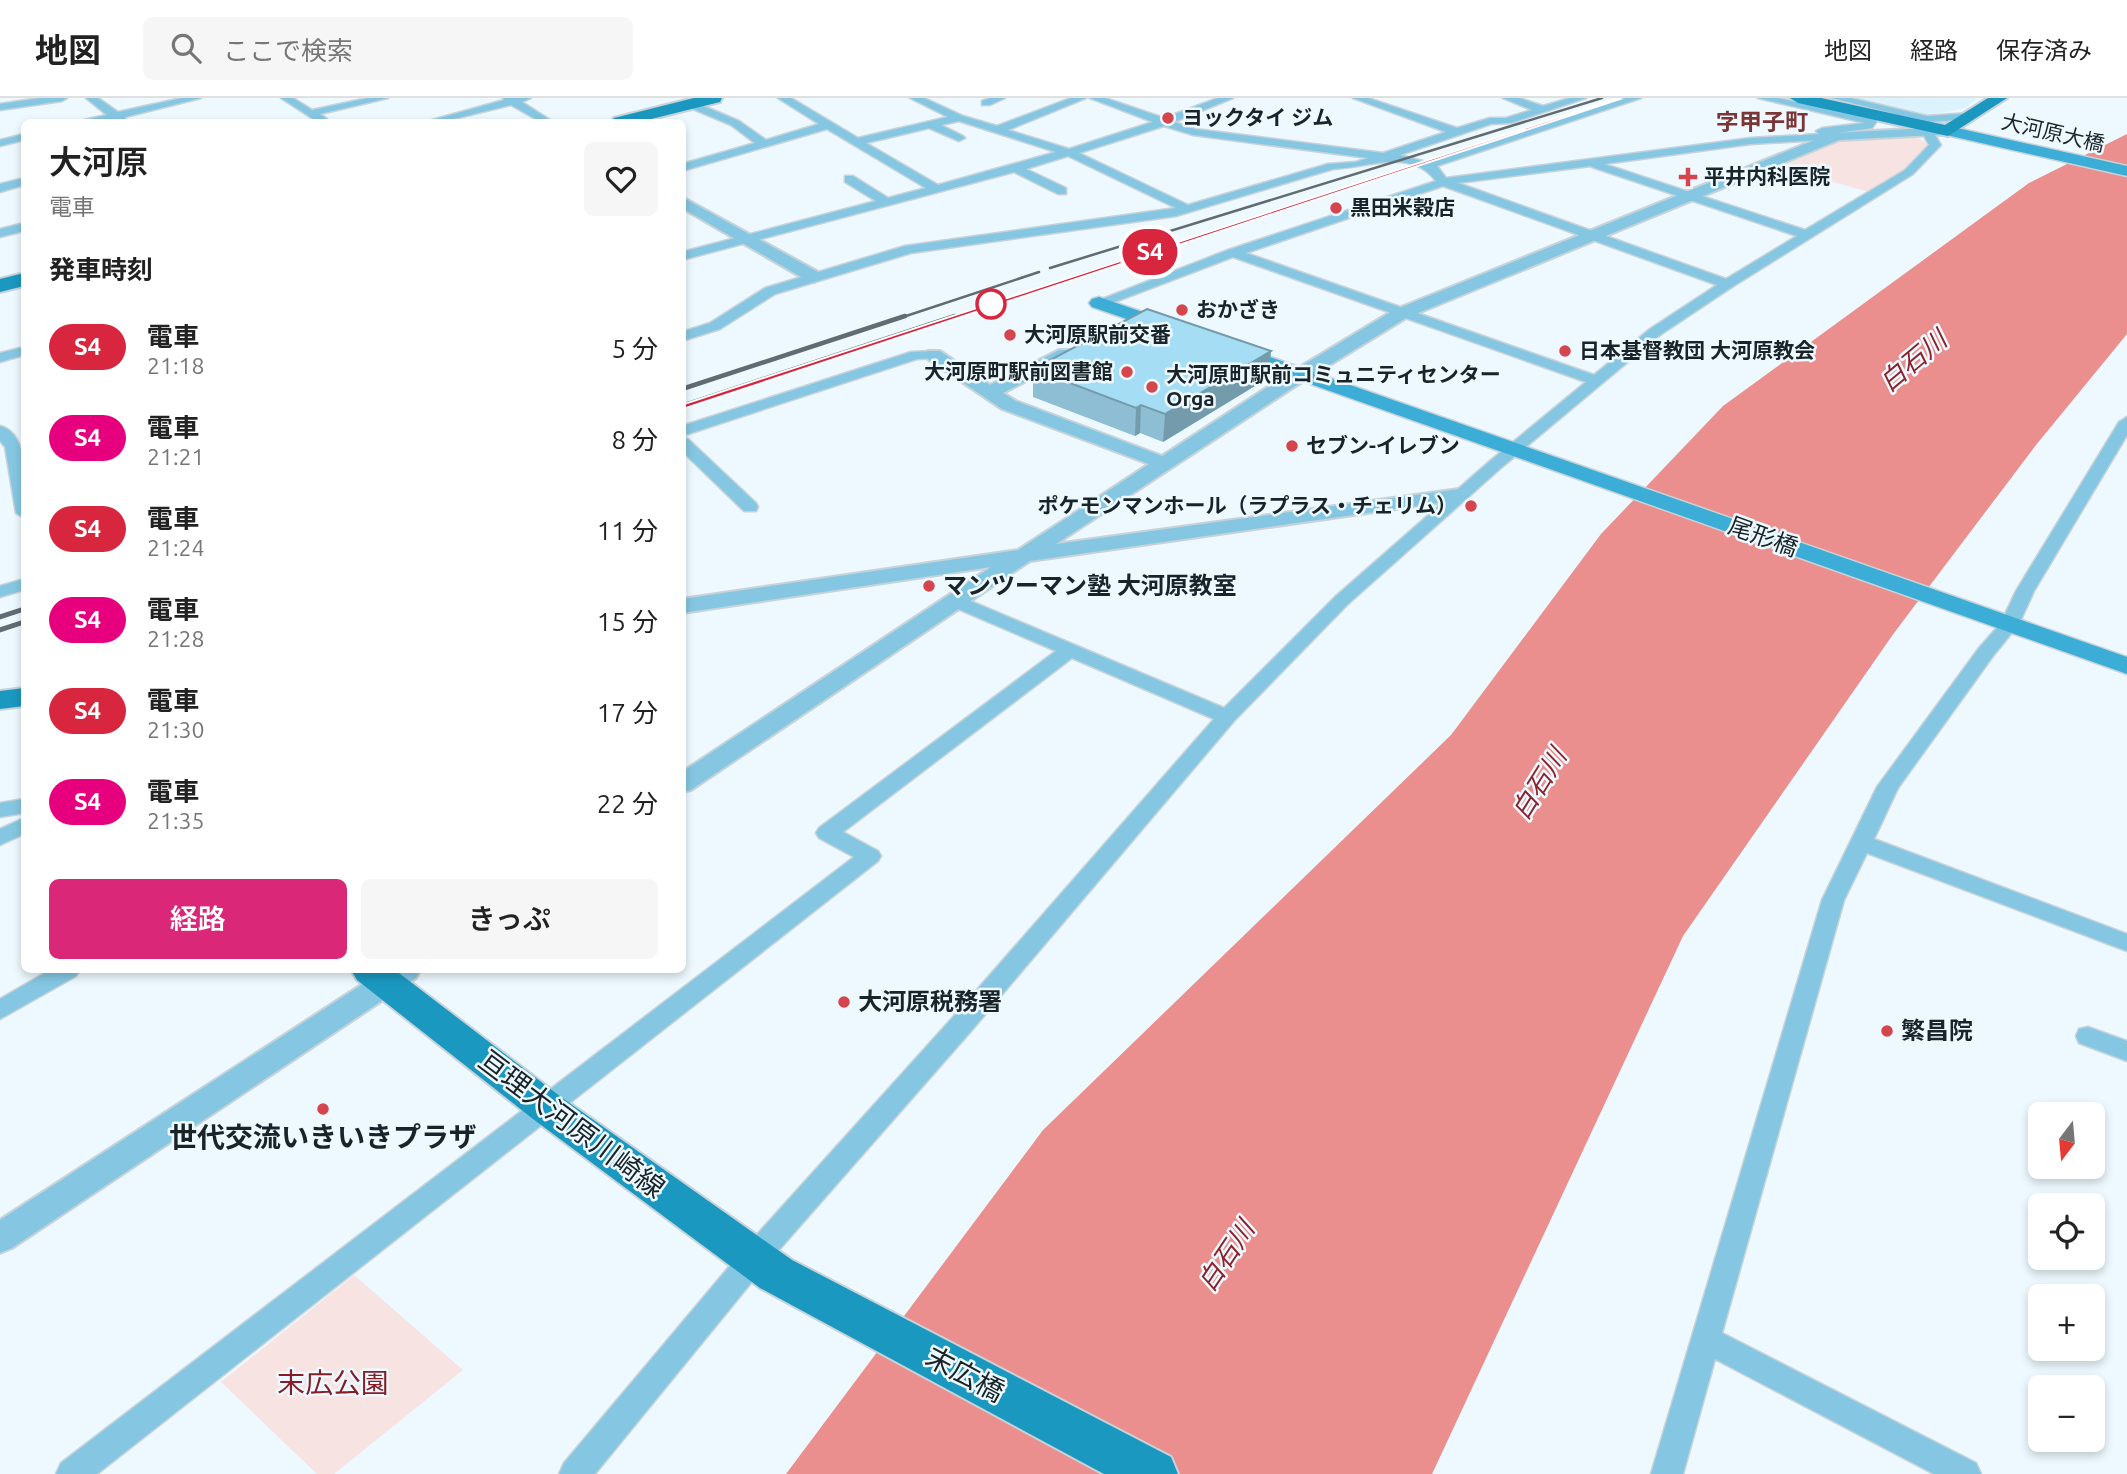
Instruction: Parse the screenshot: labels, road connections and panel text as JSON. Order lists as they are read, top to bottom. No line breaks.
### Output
{"streets":{"main road":["大河原大橋","尾形橋","亘理大河原川崎線","末広橋"]},"crossings":[["亘理大河原川崎線","末広橋"]],"districts":["字甲子町"],"water":["白石川"],"parks":["末広公園"],"places":{"other":["ヨックタイ ジム","黒田米穀店","おかざき","大河原駅前交番","日本基督教団 大河原教会","大河原町駅前図書館","大河原町駅前コミュニティセンター Orga","セブン-イレブン","ポケモンマンホール（ラプラス・チェリム）","マンツーマン塾 大河原教室","大河原税務署","繁昌院","世代交流いきいきプラザ"],"health":["平井内科医院"]},"north":"bottom","page":{"header":"地図","search":"ここで検索","nav":["地図","経路","保存済み"],"on_map":"S4","heading":[["大河原","電車"],"発車時刻"],"list":[{"mark":"S4","name":"電車","note":"21:18","value":"5 分"},{"mark":"S4","name":"電車","note":"21:21","value":"8 分"},{"mark":"S4","name":"電車","note":"21:24","value":"11 分"},{"mark":"S4","name":"電車","note":"21:28","value":"15 分"},{"mark":"S4","name":"電車","note":"21:30","value":"17 分"},{"mark":"S4","name":"電車","note":"21:35","value":"22 分"}],"buttons":["経路","きっぷ"],"map_buttons":["+","−"]}}
